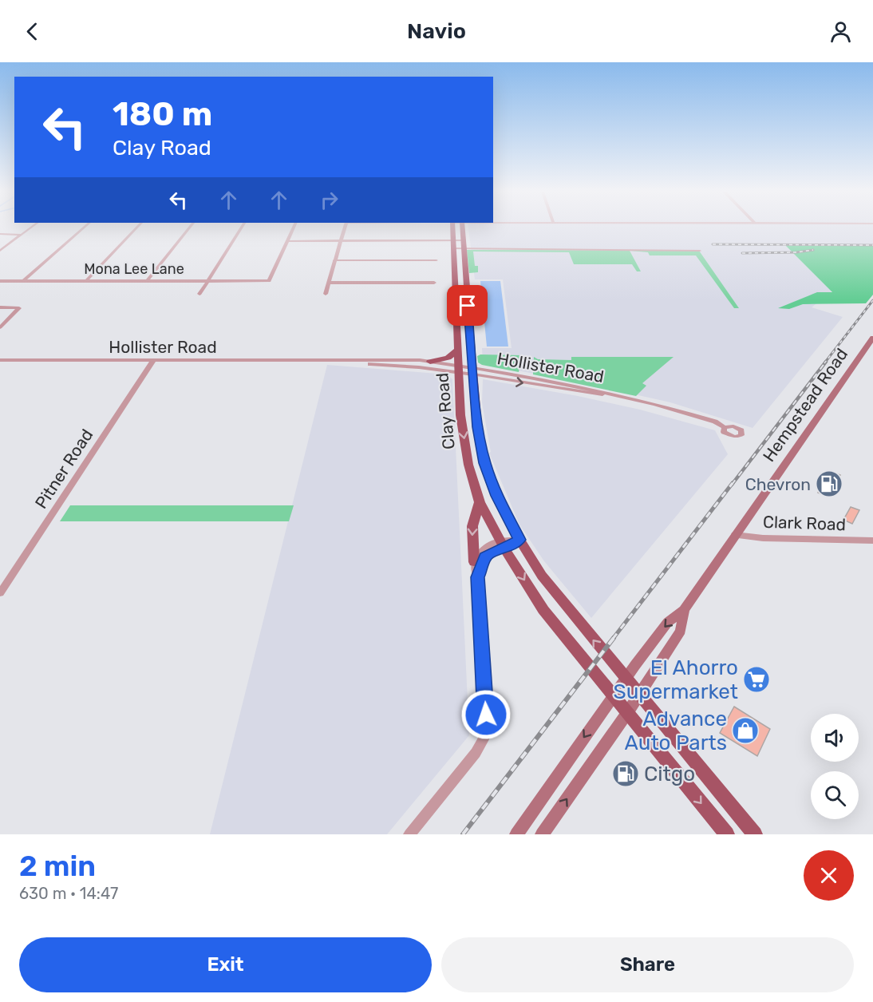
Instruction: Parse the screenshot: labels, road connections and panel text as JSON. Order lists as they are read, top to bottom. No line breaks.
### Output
{"streets":{"main road":["Hempstead Road","Clay Road"],"street":["Mona Lee Lane","Hollister Road","Pitner Road","Clark Road"]},"crossings":[["Hollister Road","Clay Road"],["Hollister Road","Pitner Road"],["Hempstead Road","Clay Road"],["Hempstead Road","Clark Road"]],"places":{"fuel station":["Chevron","Citgo"],"supermarket":["El Ahorro Supermarket"],"shop":["Advance Auto Parts"]},"page":{"header":"Navio","turn":["180 m","Clay Road"],"heading":["2 min","630 m · 14:47"],"buttons":["Exit","Share"]}}
